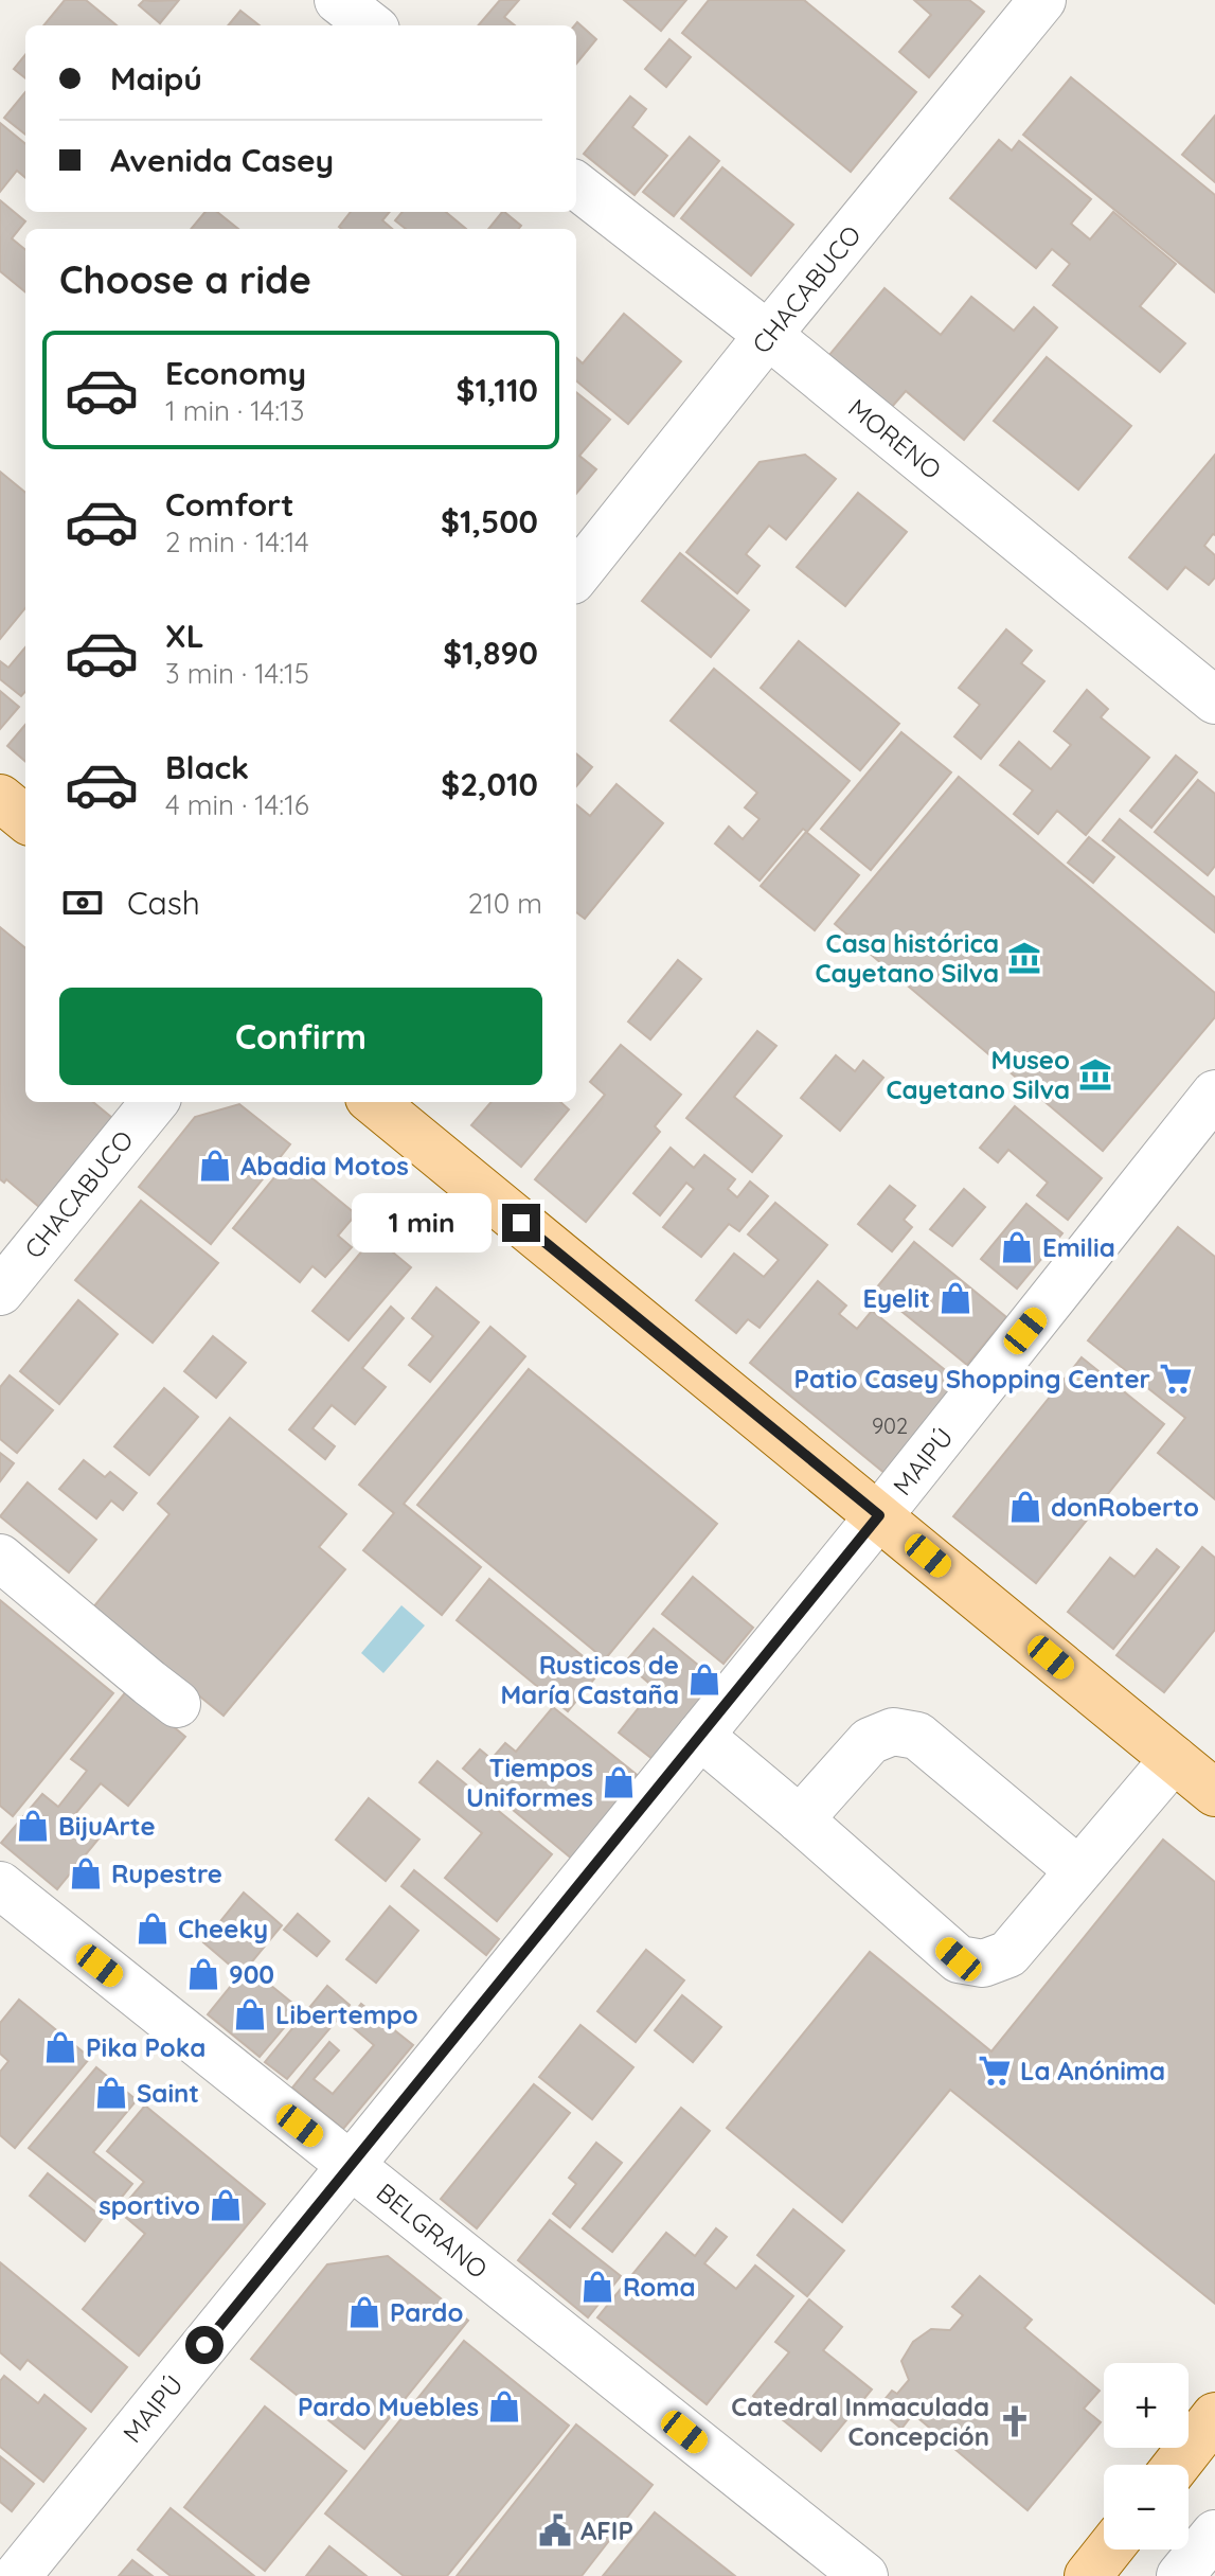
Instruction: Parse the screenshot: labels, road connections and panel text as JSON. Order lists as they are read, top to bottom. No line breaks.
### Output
{"streets":{"street":["CHACABUCO","MORENO","MAIPÚ","BELGRANO"]},"crossings":[["CHACABUCO","MORENO"],["MAIPÚ","BELGRANO"]],"places":{"museum":["Casa histórica Cayetano Silva","Museo Cayetano Silva"],"shop":["Abadia Motos","Emilia","Eyelit","donRoberto","Rusticos de María Castaña","Tiempos Uniformes","BijuArte","Rupestre","Cheeky","900","Libertempo","Pika Poka","Saint","sportivo","Roma","Pardo","Pardo Muebles"],"supermarket":["Patio Casey Shopping Center","La Anónima"],"church":["Catedral Inmaculada Concepción"],"public building":["AFIP"]},"house_numbers":["902"],"page":{"banner":["Maipú","Avenida Casey"],"heading":"Choose a ride","list":[{"name":"Economy","note":"1 min · 14:13","value":"$1,110"},{"name":"Comfort","note":"2 min · 14:14","value":"$1,500"},{"name":"XL","note":"3 min · 14:15","value":"$1,890"},{"name":"Black","note":"4 min · 14:16","value":"$2,010"}],"pay":["Cash","210 m"],"buttons":"Confirm","bubble":"1 min","map_buttons":["+","−"]}}
